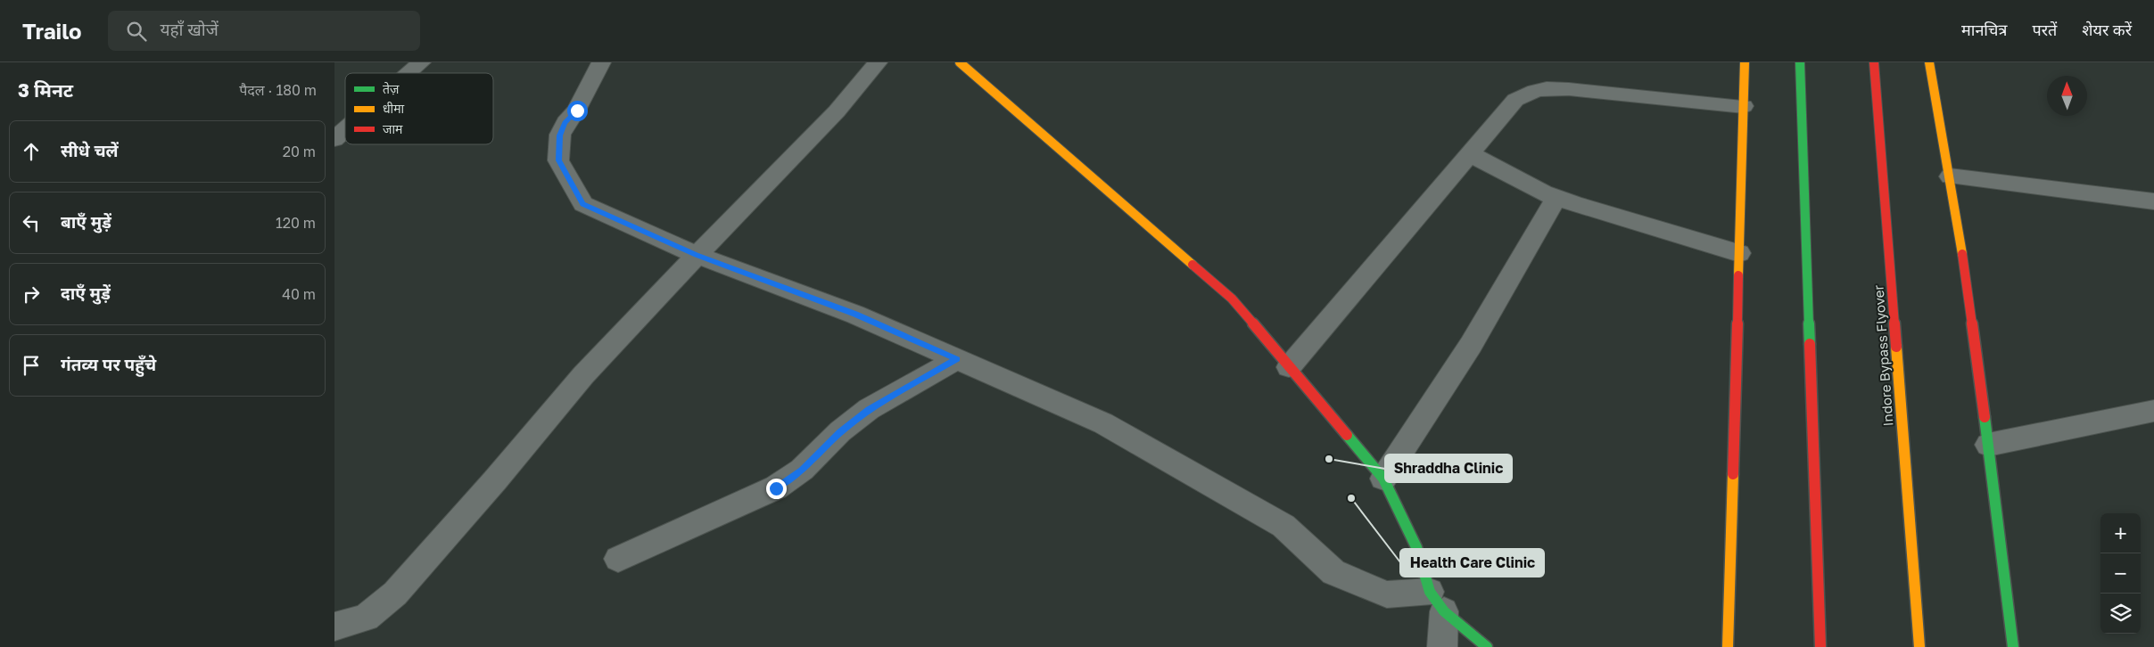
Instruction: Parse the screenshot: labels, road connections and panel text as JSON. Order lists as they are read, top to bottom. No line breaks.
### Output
{"streets":{"main road":["Indore Bypass Flyover"]},"places":["Shraddha Clinic","Health Care Clinic"],"legend":["तेज़","धीमा","जाम"],"north":"top","page":{"header":"Trailo","search":"यहाँ खोजें","nav":["मानचित्र","परतें","शेयर करें"],"heading":["3 मिनट","पैदल · 180 m"],"list":[["सीधे चलें","20 m"],["बाएँ मुड़ें","120 m"],["दाएँ मुड़ें","40 m"],"गंतव्य पर पहुँचे"],"map_buttons":["+","−"]}}
